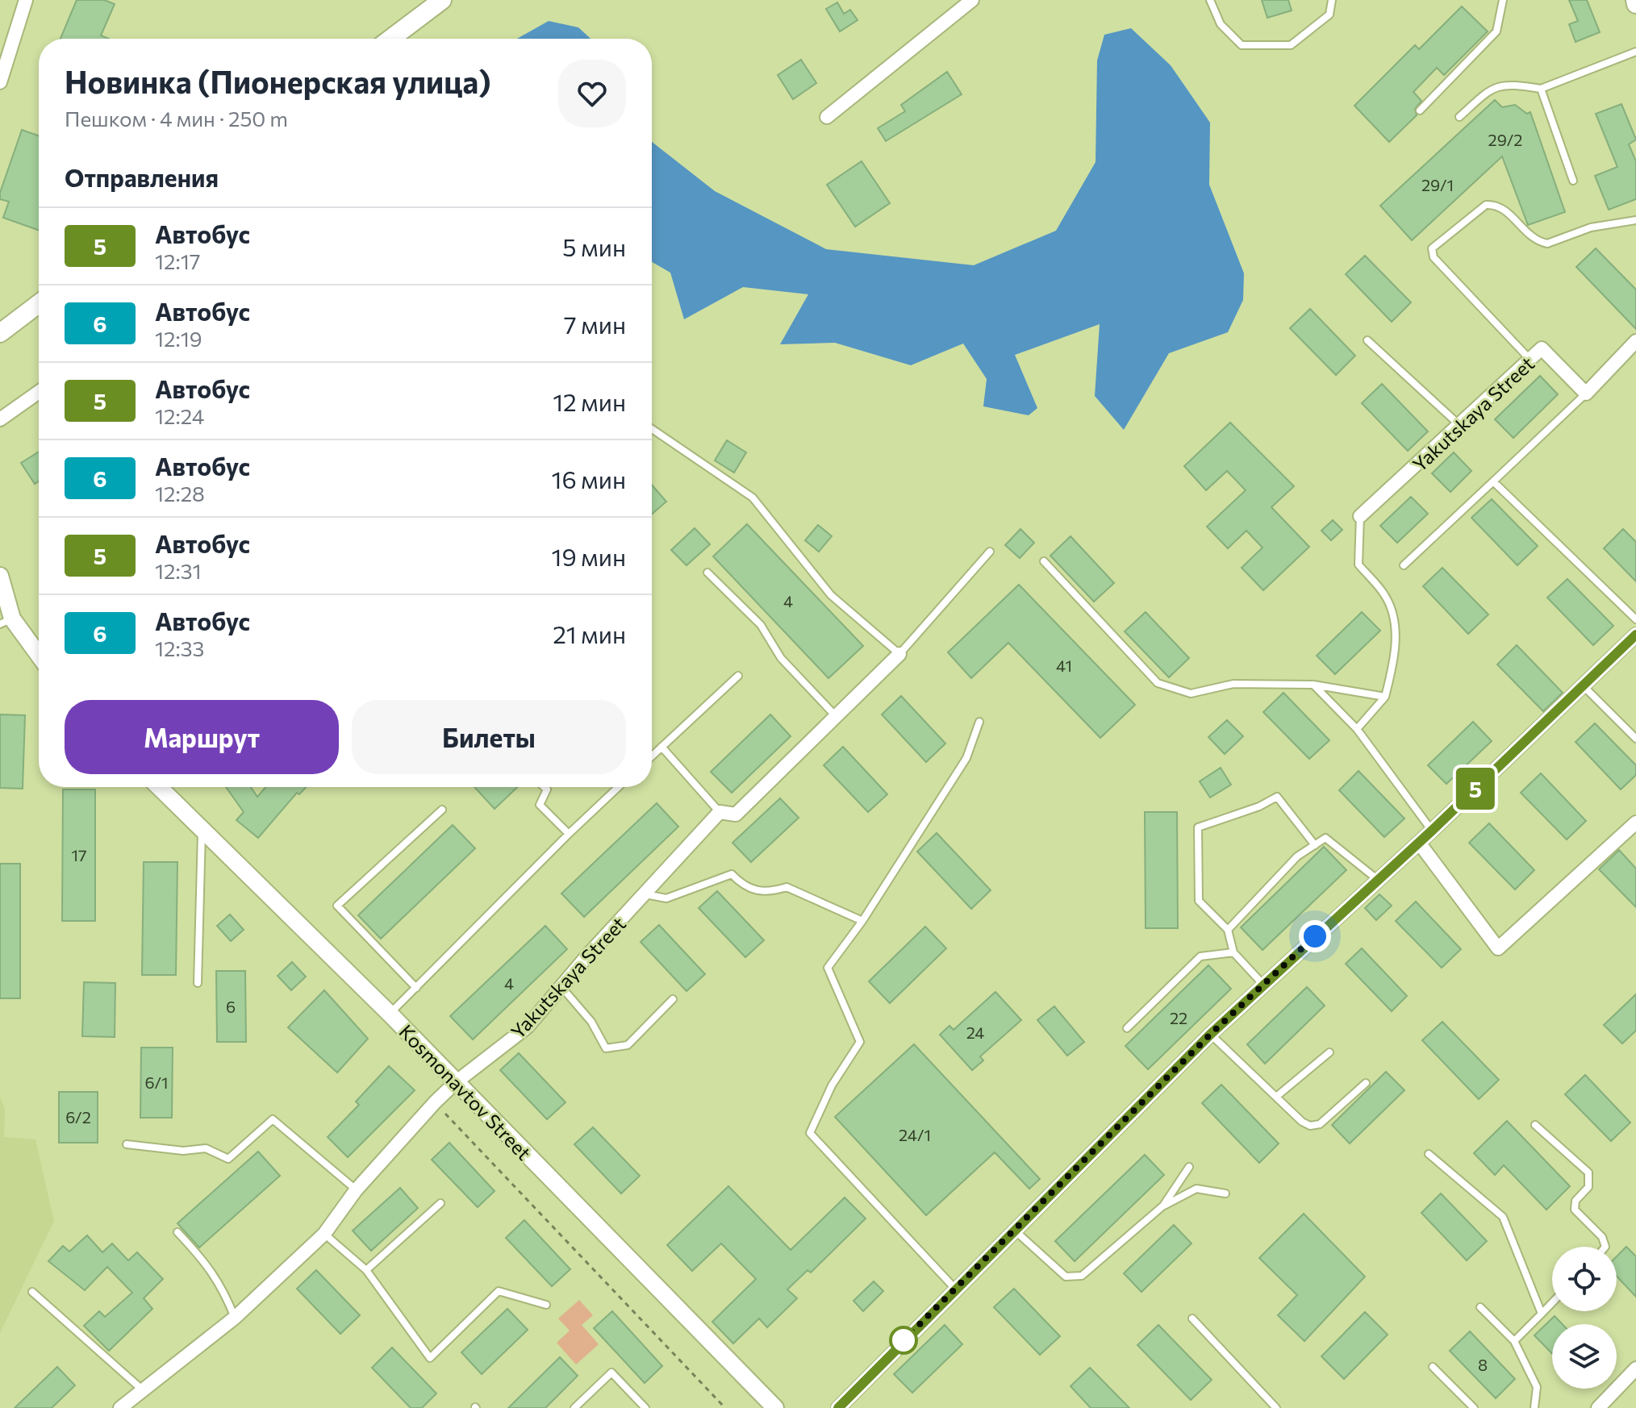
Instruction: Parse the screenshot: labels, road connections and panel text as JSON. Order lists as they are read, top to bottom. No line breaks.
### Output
{"streets":{"street":["Yakutskaya Street","Kosmonavtov Street"]},"crossings":[["Yakutskaya Street","Kosmonavtov Street"]],"lines":["bus line 5"],"house_numbers":["29/2","29/1","4","41","17","4","6","22","24","6/1","6/2","24/1","8"],"page":{"on_map":"5","heading":[["Новинка (Пионерская улица)","Пешком · 4 мин · 250 m"],"Отправления"],"list":[{"mark":"5","name":"Автобус","note":"12:17","value":"5 мин"},{"mark":"6","name":"Автобус","note":"12:19","value":"7 мин"},{"mark":"5","name":"Автобус","note":"12:24","value":"12 мин"},{"mark":"6","name":"Автобус","note":"12:28","value":"16 мин"},{"mark":"5","name":"Автобус","note":"12:31","value":"19 мин"},{"mark":"6","name":"Автобус","note":"12:33","value":"21 мин"}],"buttons":["Маршрут","Билеты"]}}
